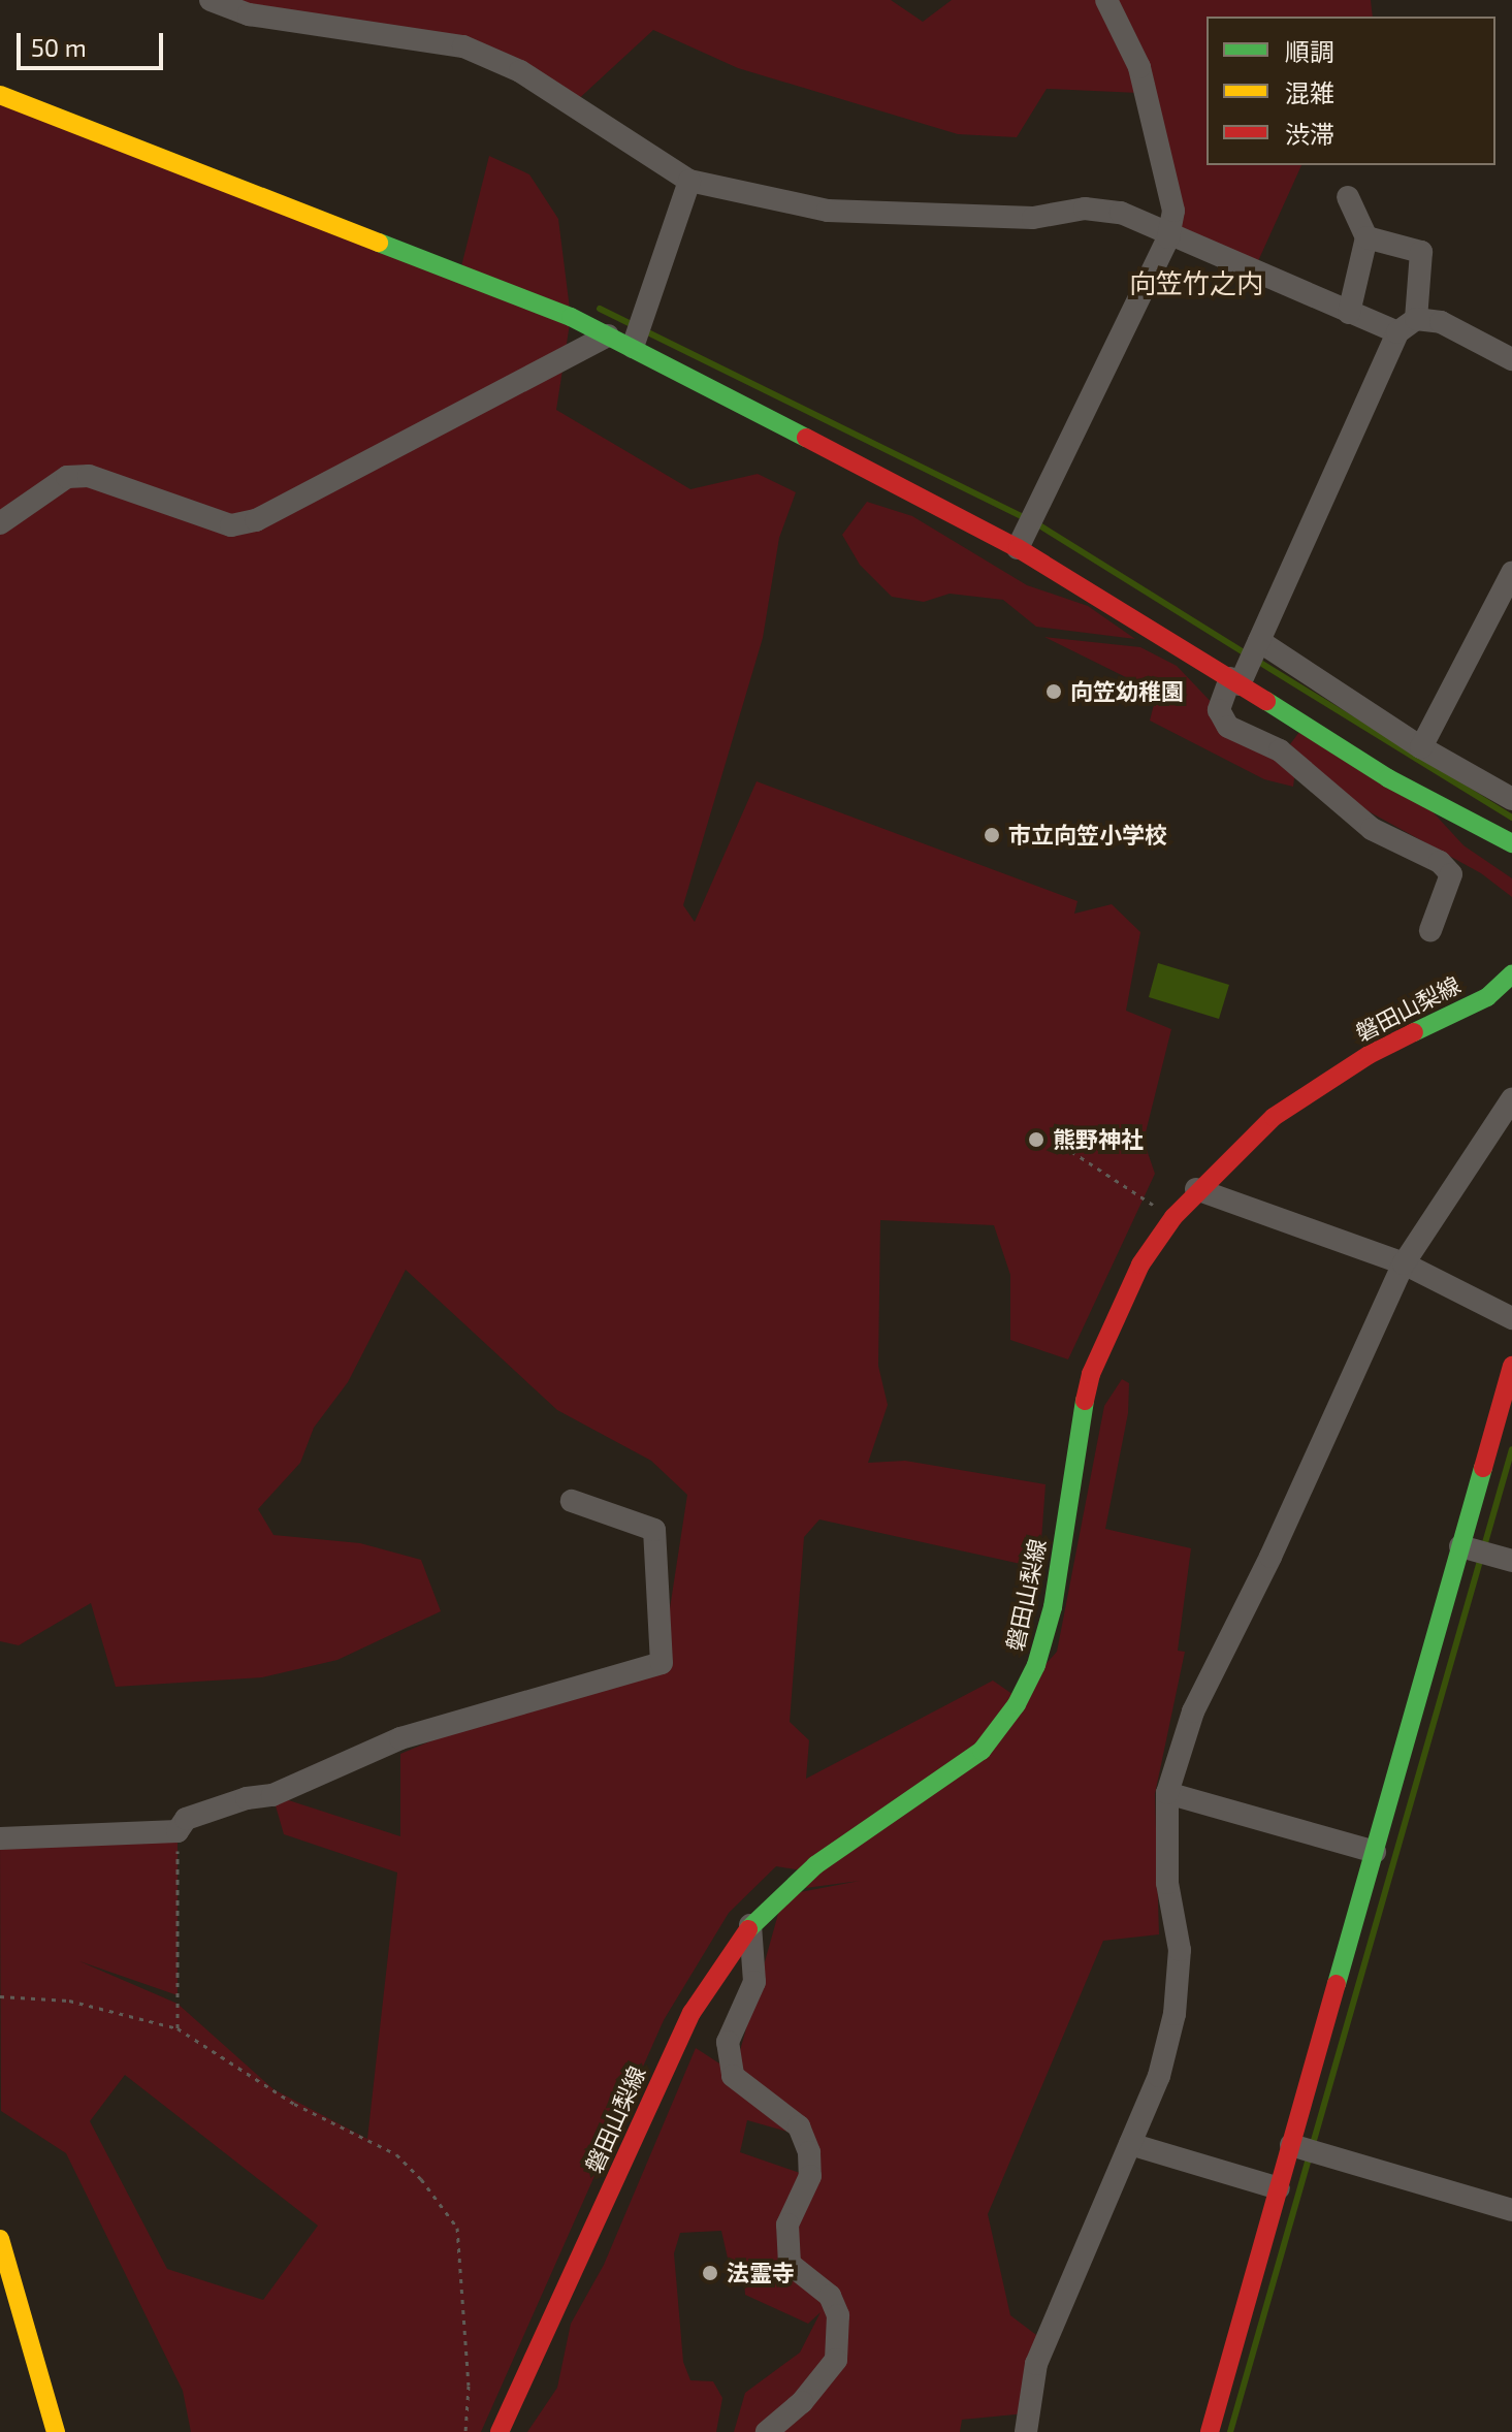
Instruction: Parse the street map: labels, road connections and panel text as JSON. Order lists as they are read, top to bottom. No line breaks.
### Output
{"streets":{"street":["磐田山梨線"]},"districts":["向笠竹之内"],"places":["向笠幼稚園","市立向笠小学校","熊野神社","法霊寺"],"legend":["順調","混雑","渋滞"],"scale_bar":"50 m"}
